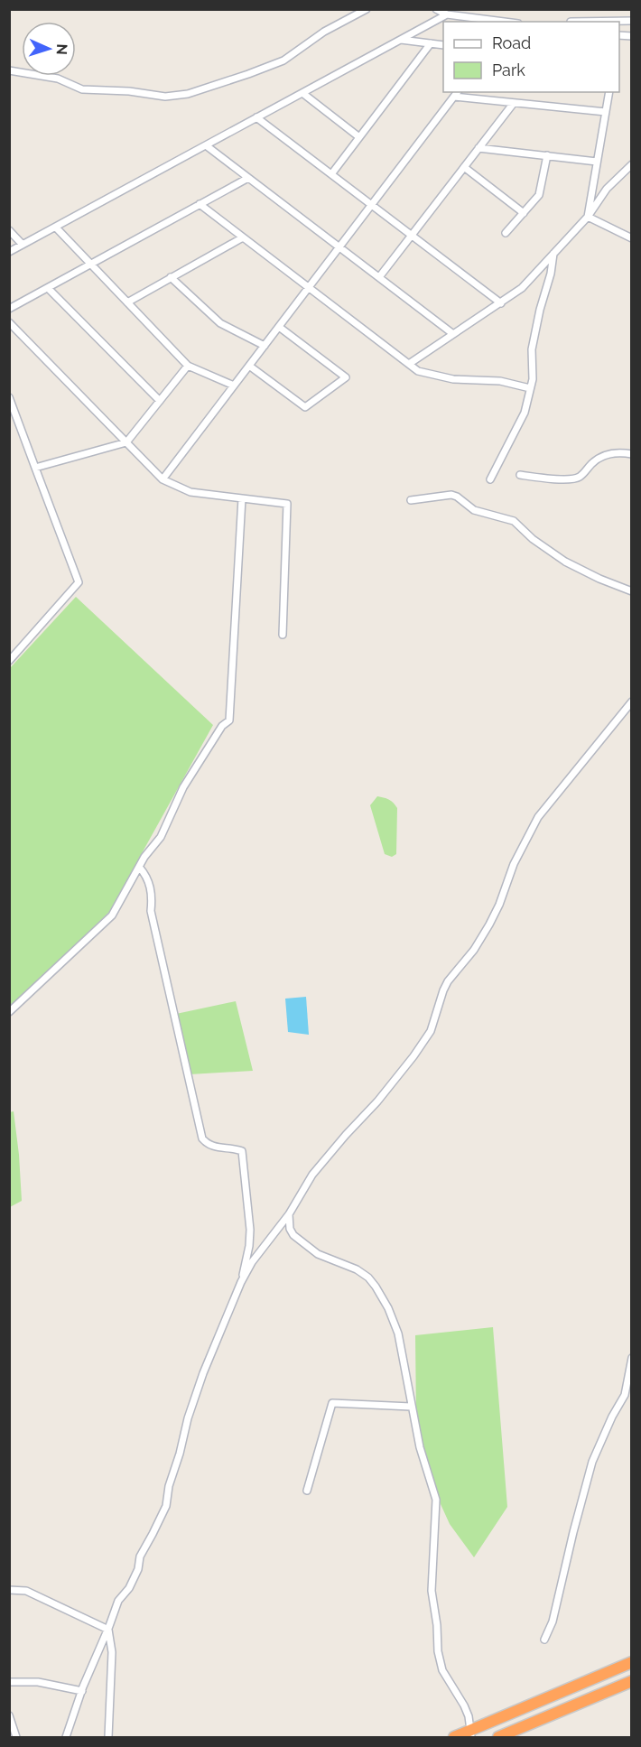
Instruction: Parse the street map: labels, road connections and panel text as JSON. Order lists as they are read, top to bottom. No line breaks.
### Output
{"legend":["Road","Park"],"north":"right"}
